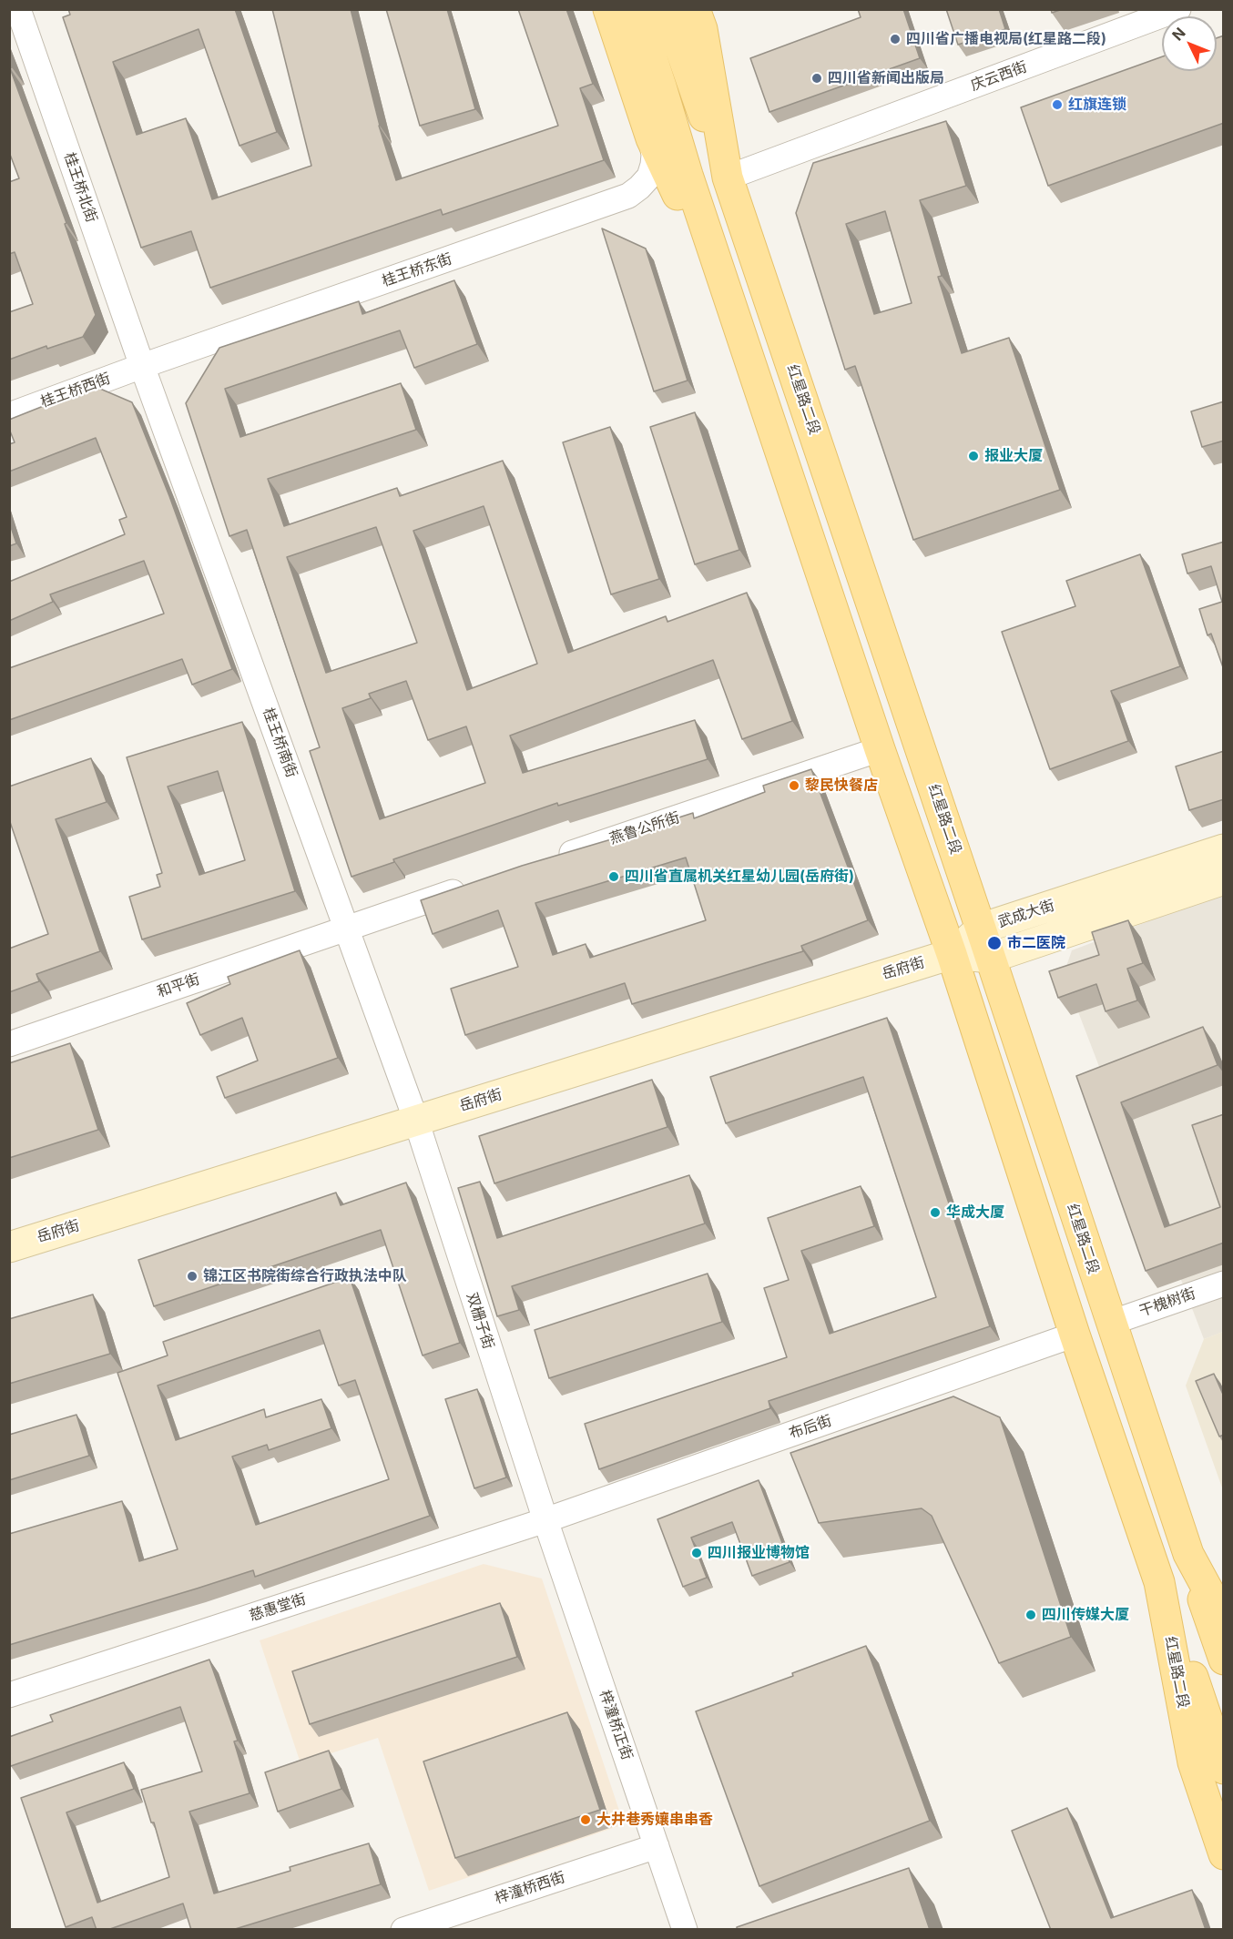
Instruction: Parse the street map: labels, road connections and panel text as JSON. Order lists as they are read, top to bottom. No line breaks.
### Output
{"streets":{"main road":["红星路二段"],"street":["庆云西街","桂王桥北街","桂王桥东街","桂王桥西街","桂王桥南街","燕鲁公所街","武成大街","岳府街","和平街","干槐树街","双栅子街","布后街","慈惠堂街","梓潼桥正街","梓潼桥西街"]},"crossings":[["庆云西街","红星路二段"],["桂王桥北街","桂王桥东街"],["桂王桥北街","桂王桥西街"],["桂王桥北街","桂王桥南街"],["桂王桥东街","桂王桥西街"],["桂王桥东街","红星路二段"],["桂王桥东街","桂王桥南街"],["桂王桥西街","桂王桥南街"],["红星路二段","燕鲁公所街"],["红星路二段","武成大街"],["红星路二段","岳府街"],["红星路二段","干槐树街"],["红星路二段","布后街"],["桂王桥南街","岳府街"],["桂王桥南街","和平街"],["桂王桥南街","双栅子街"],["武成大街","岳府街"],["岳府街","双栅子街"],["双栅子街","布后街"],["双栅子街","慈惠堂街"],["双栅子街","梓潼桥正街"],["布后街","慈惠堂街"],["布后街","梓潼桥正街"],["慈惠堂街","梓潼桥正街"],["梓潼桥正街","梓潼桥西街"]],"places":["四川省广播电视局(红星路二段)","四川省新闻出版局","红旗连锁","报业大厦","黎民快餐店","四川省直属机关红星幼儿园(岳府街)","市二医院","华成大厦","锦江区书院街综合行政执法中队","四川报业博物馆","四川传媒大厦","大井巷秀孃串串香"],"north":"top left"}
